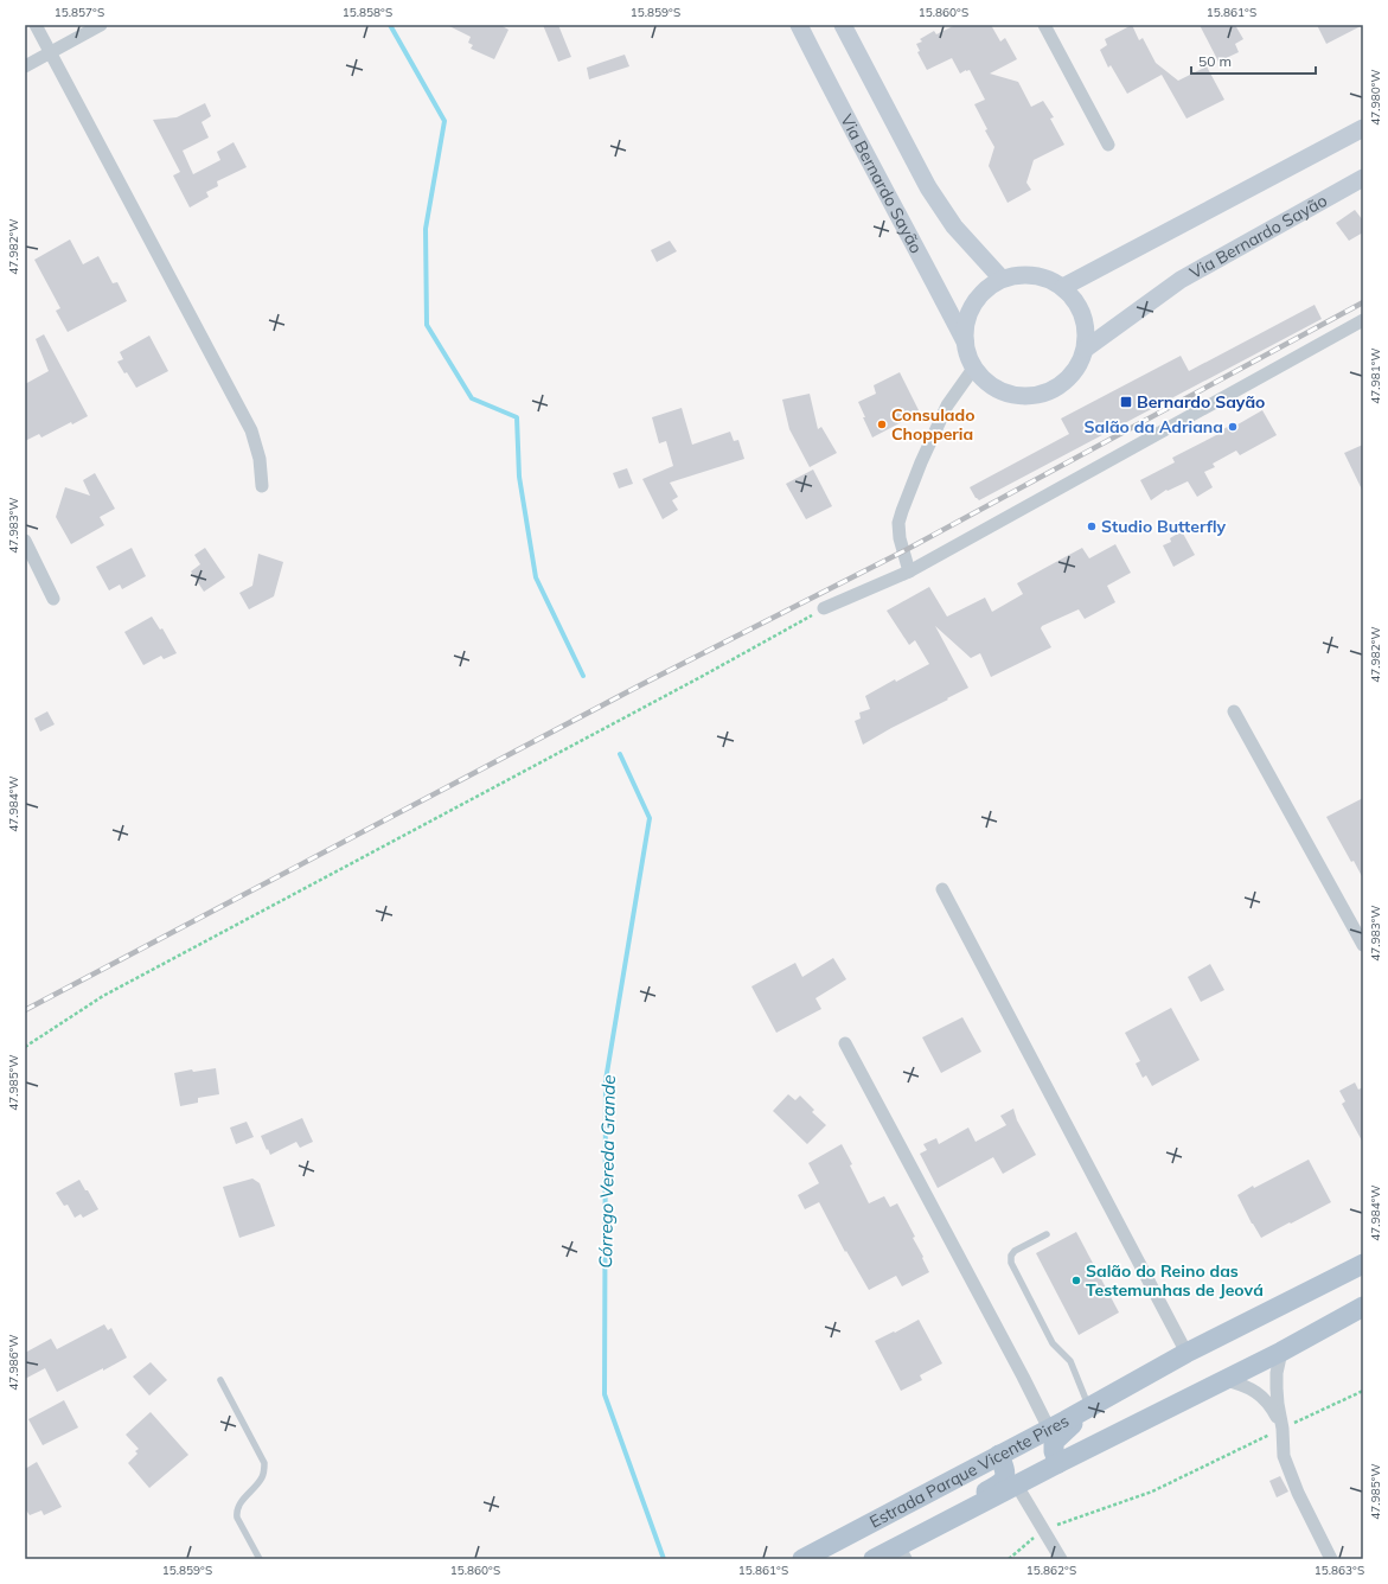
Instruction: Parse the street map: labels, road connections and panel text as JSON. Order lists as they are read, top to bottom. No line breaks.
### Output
{"streets":{"main road":["Via Bernardo Sayão","Estrada Parque Vicente Pires"]},"water":["Córrego Vereda Grande"],"places":{"transit":["Bernardo Sayão"],"other":["Consulado Chopperia","Salão da Adriana","Studio Butterfly","Salão do Reino das Testemunhas de Jeová"]},"scale_bar":"50 m","coordinates":["15.857°S","15.858°S","15.859°S","15.860°S","15.861°S","47.980°W","47.982°W","47.981°W","47.983°W","47.984°W","47.985°W","47.986°W","15.862°S","15.863°S"]}
